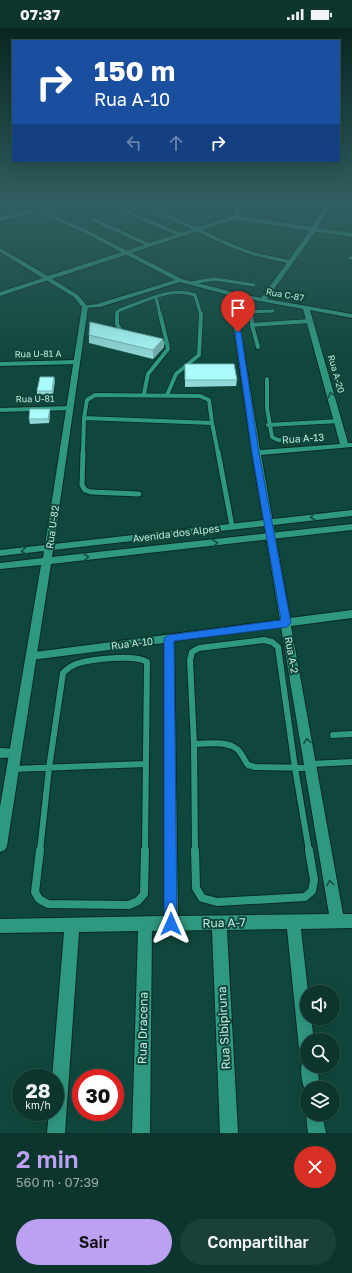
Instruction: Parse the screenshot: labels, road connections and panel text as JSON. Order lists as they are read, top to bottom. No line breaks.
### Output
{"streets":{"street":["Rua C-87","Rua U-81 A","Rua A-20","Rua U-81","Rua A-13","Rua U-82","Avenida dos Alpes","Rua A-10","Rua A-2","Rua A-7","Rua Dracena","Rua Sibipiruna"]},"crossings":[["Rua C-87","Rua A-20"],["Rua C-87","Rua A-2"],["Rua U-81 A","Rua U-82"],["Rua A-20","Rua A-13"],["Rua U-81","Rua U-82"],["Rua A-13","Rua A-2"],["Rua U-82","Avenida dos Alpes"],["Rua U-82","Rua A-10"],["Avenida dos Alpes","Rua A-2"],["Rua A-10","Rua A-2"],["Rua A-2","Rua A-7"],["Rua A-7","Rua Dracena"],["Rua A-7","Rua Sibipiruna"]],"one_way":["Rua A-20","Rua A-2"],"page":{"status":"07:37","turn":["150 m","Rua A-10"],"speed":"28 km/h","limit":"30","heading":["2 min","560 m · 07:39"],"buttons":["Sair","Compartilhar"]}}
